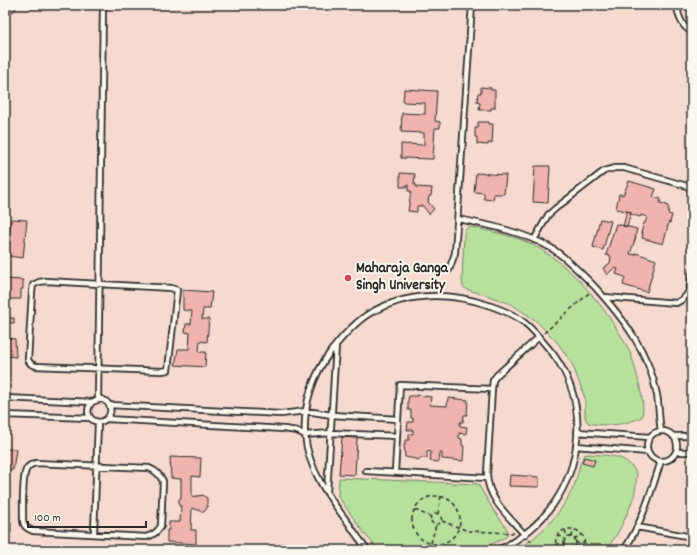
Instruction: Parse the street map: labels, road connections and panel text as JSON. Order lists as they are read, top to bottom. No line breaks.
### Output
{"places":["Maharaja Ganga Singh University"],"scale_bar":"100 m"}
